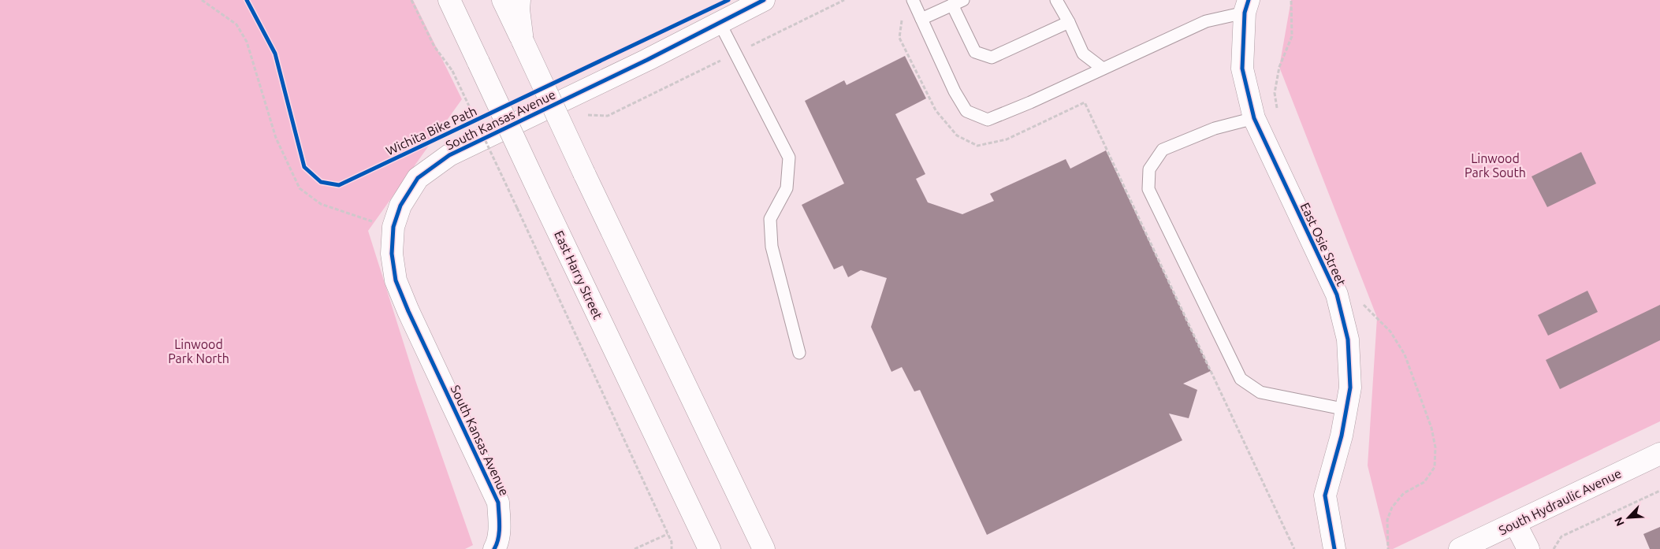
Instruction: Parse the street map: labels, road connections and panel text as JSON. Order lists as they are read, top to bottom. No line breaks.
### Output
{"streets":{"main road":["South Kansas Avenue","East Osie Street","East Harry Street","South Hydraulic Avenue"],"cycle path":["Wichita Bike Path"]},"parks":["Linwood Park South","Linwood Park North"],"north":"bottom left"}
